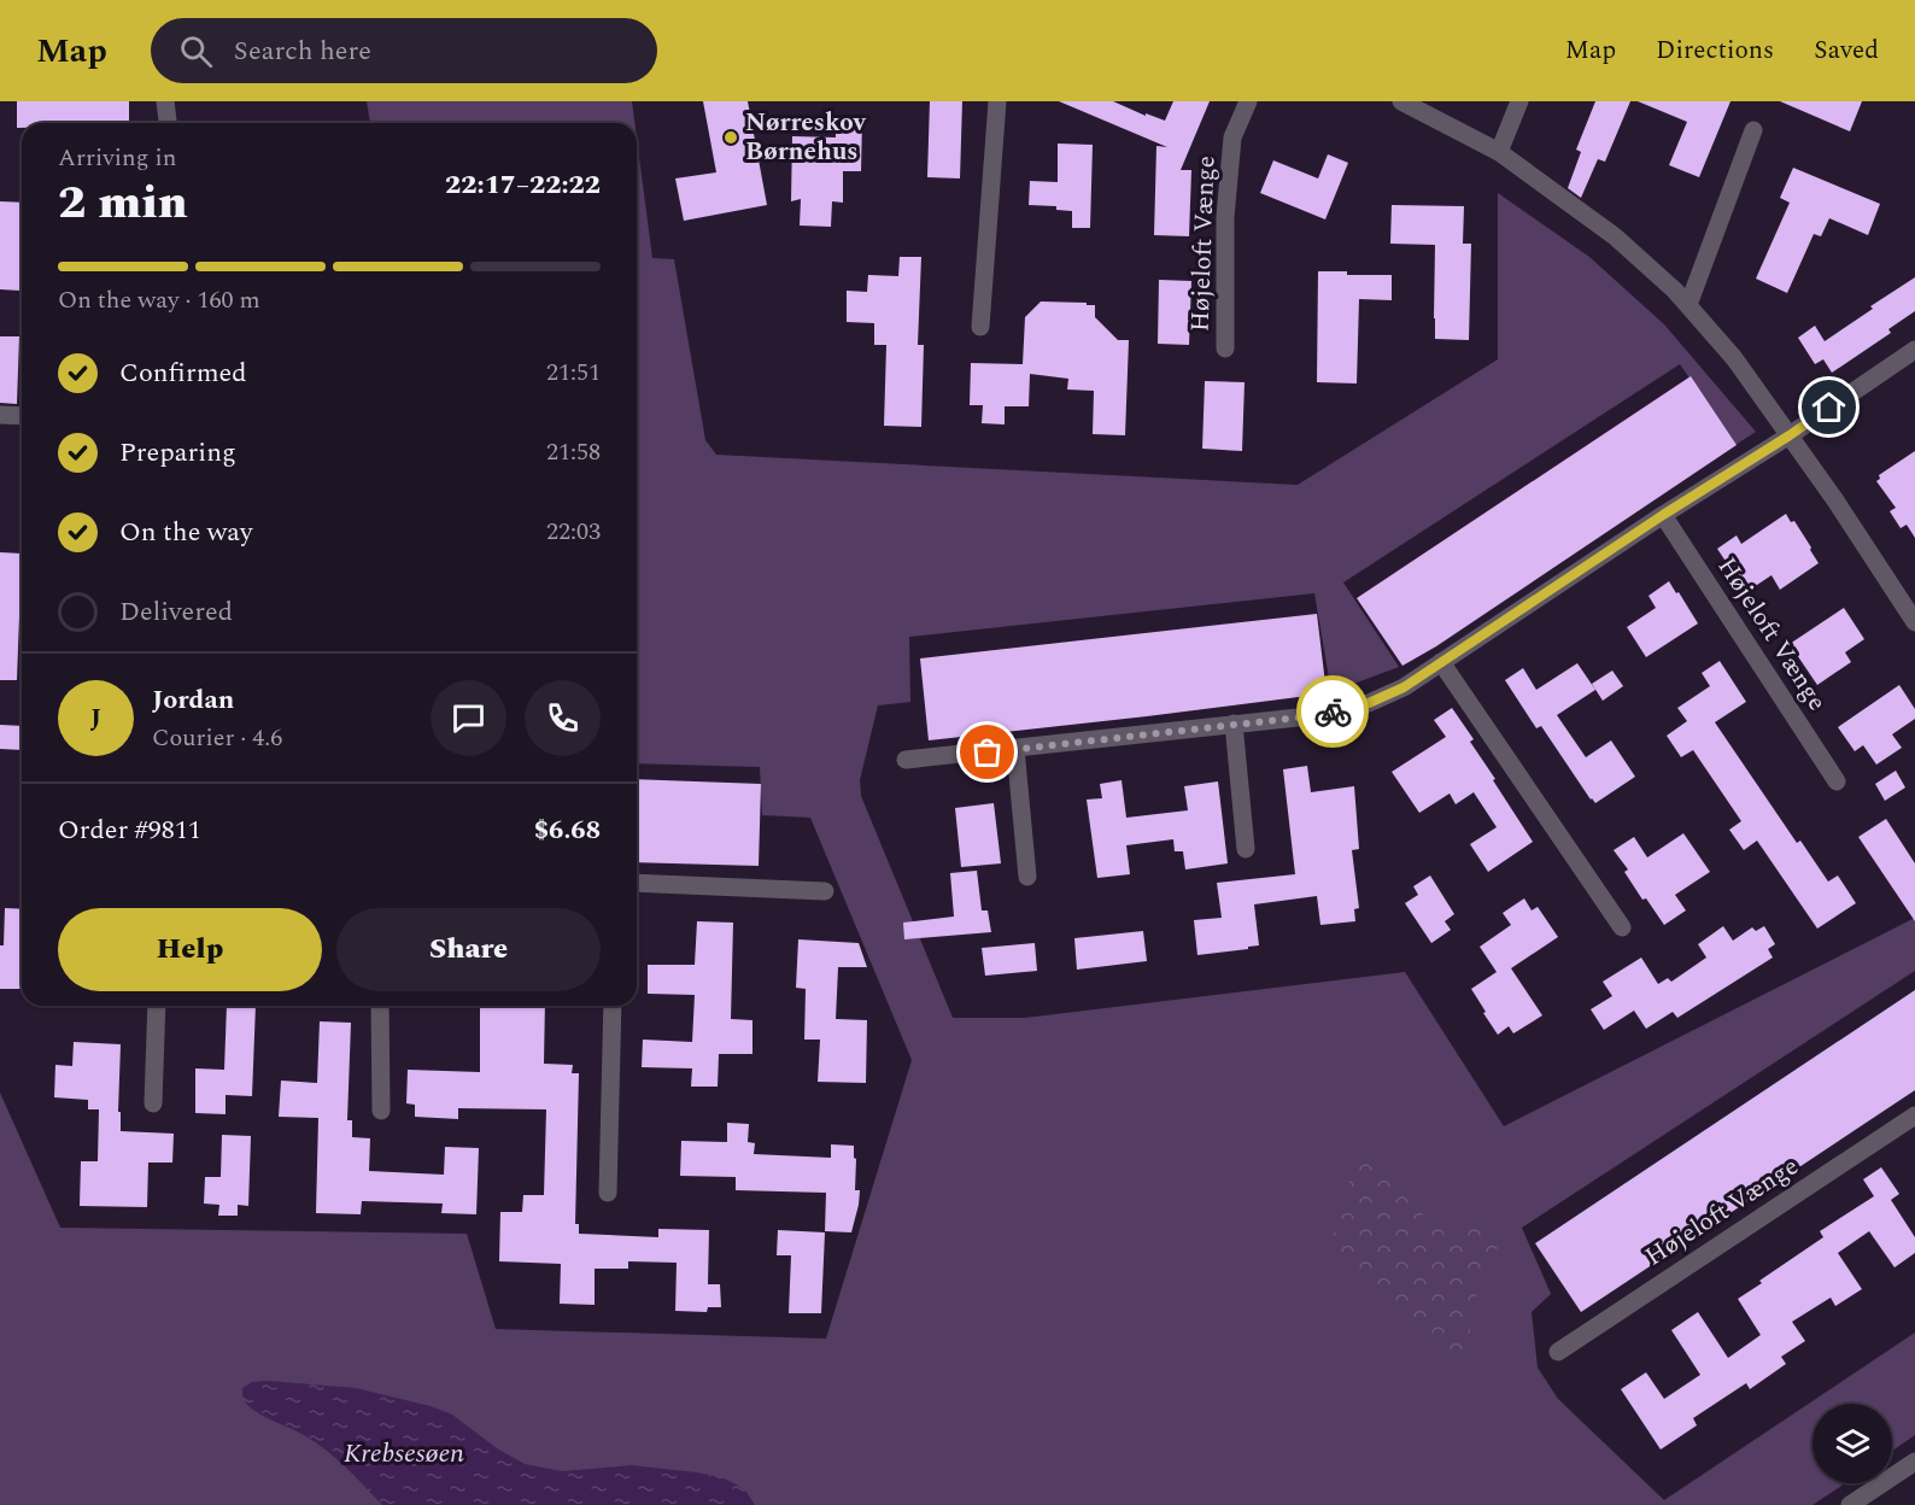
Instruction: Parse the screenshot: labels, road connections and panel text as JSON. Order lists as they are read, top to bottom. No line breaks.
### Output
{"streets":{"street":["Højeloft Vænge"]},"water":["Krebsesøen"],"places":["Nørreskov Børnehus"],"page":{"header":"Map","search":"Search here","nav":["Map","Directions","Saved"],"heading":["2 min","Arriving in","22:17–22:22"],"panel":["Jordan","Courier · 4.6","Order #9811","$6.68"],"bar":"On the way · 160 m","list":[["Confirmed","21:51"],["Preparing","21:58"],["On the way","22:03"],"Delivered"],"round":"J","buttons":["Help","Share"]}}
